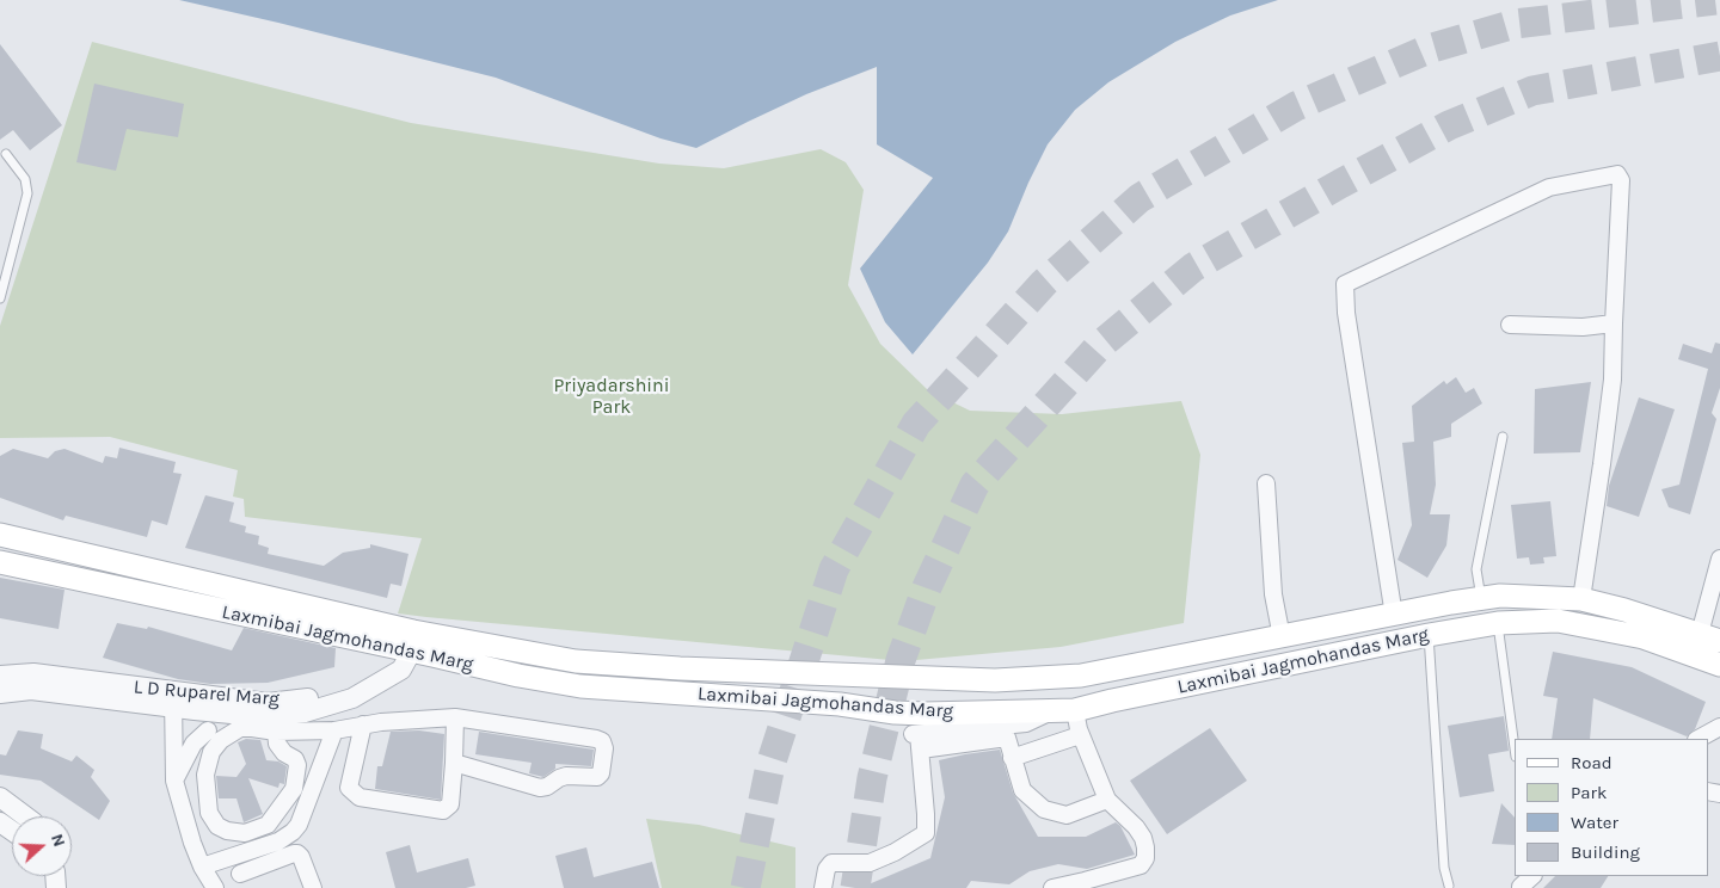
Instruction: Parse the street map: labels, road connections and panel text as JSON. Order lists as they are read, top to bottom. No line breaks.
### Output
{"streets":{"main road":["Laxmibai Jagmohandas Marg"],"street":["L D Ruparel Marg"]},"crossings":[["Laxmibai Jagmohandas Marg","L D Ruparel Marg"]],"parks":["Priyadarshini Park"],"legend":["Road","Park","Water","Building"],"north":"right"}
